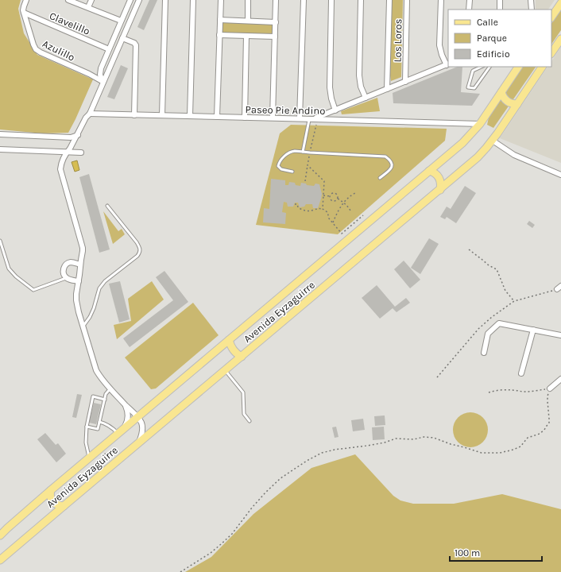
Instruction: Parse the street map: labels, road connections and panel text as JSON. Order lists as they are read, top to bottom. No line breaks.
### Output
{"streets":{"main road":["Avenida Eyzaguirre"],"street":["Clavelillo","Los Loros","Azulillo","Paseo Pie Andino"]},"crossings":[["Clavelillo","Azulillo"],["Paseo Pie Andino","Avenida Eyzaguirre"]],"legend":["Calle","Parque","Edificio"],"scale_bar":"100 m"}
